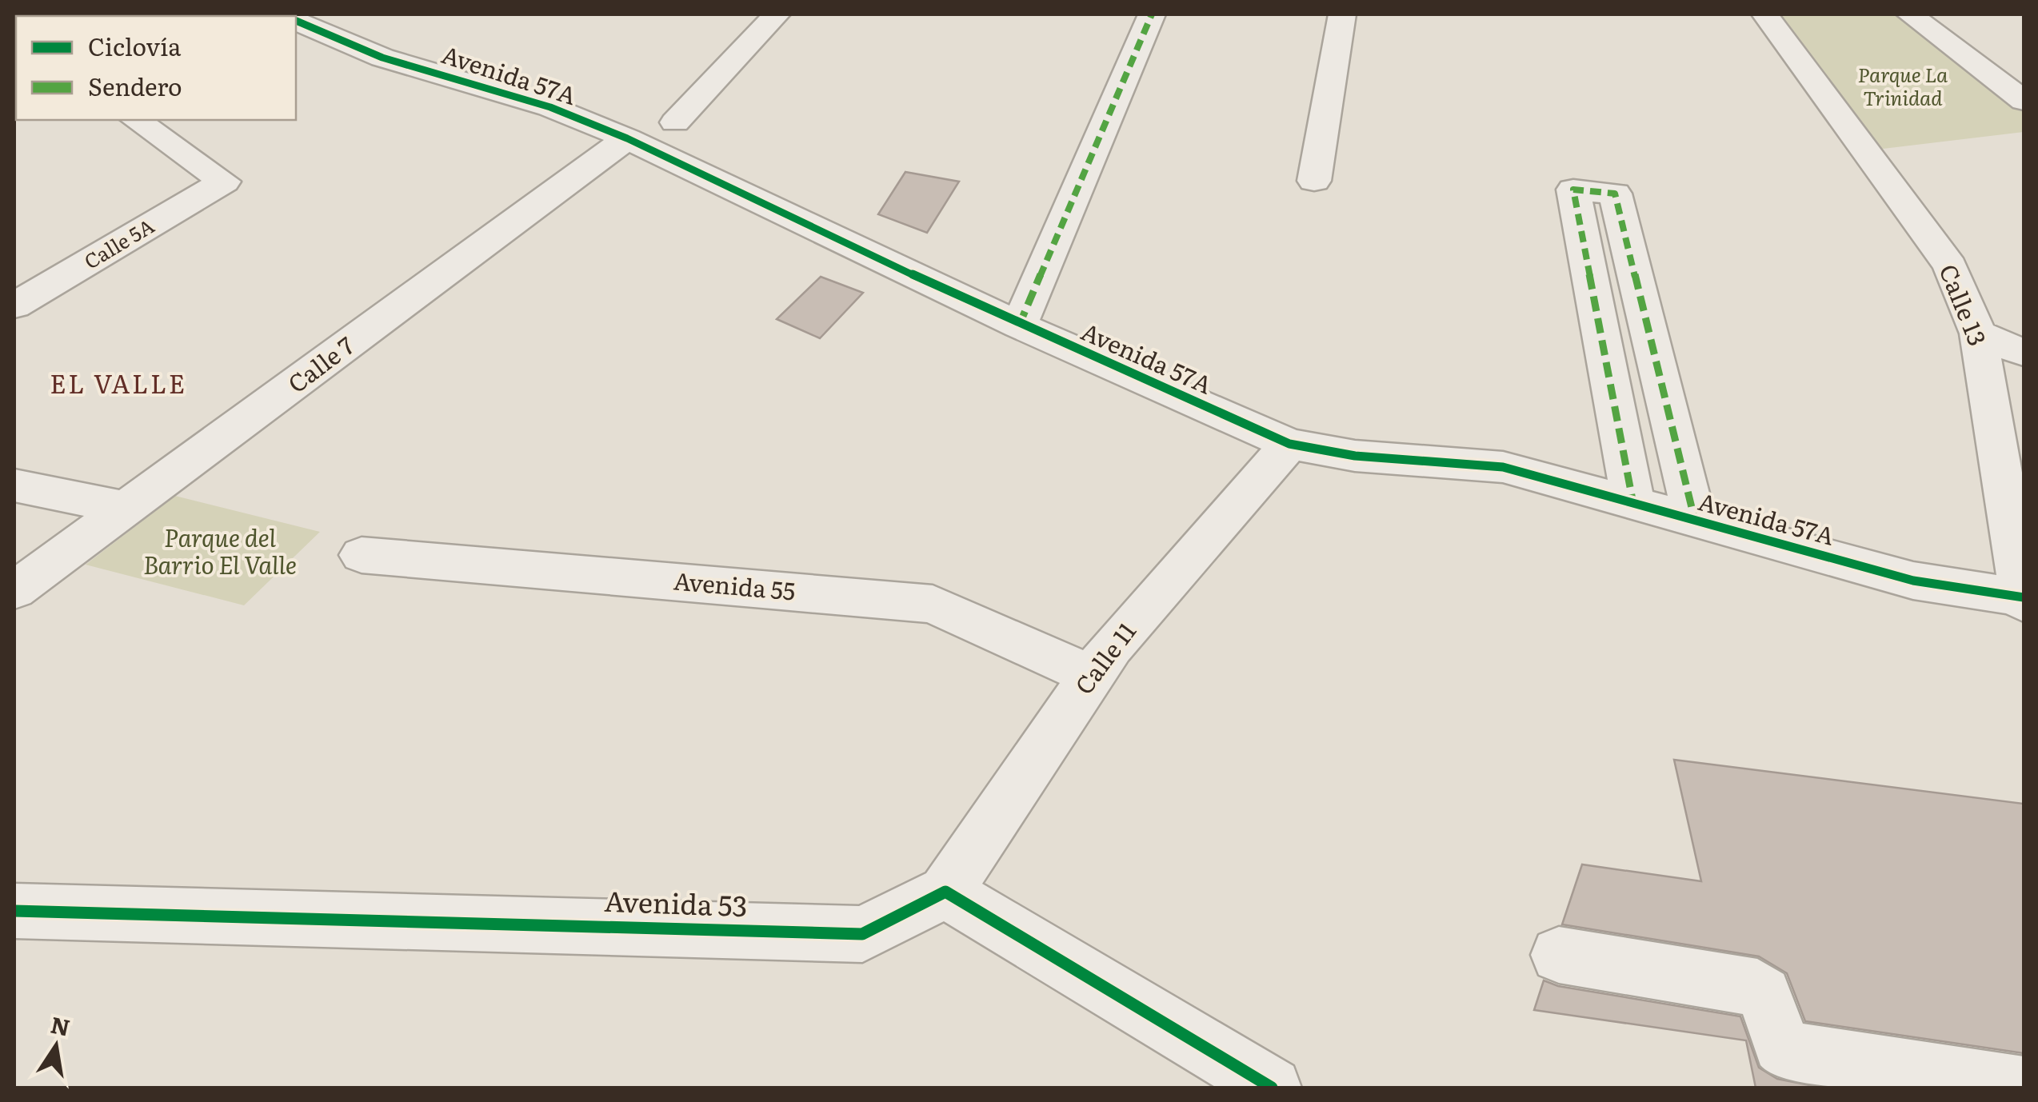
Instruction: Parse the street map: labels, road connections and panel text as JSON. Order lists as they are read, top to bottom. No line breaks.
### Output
{"streets":{"street":["Avenida 57A","Calle 5A","Calle 13","Calle 7","Avenida 55","Calle 11","Avenida 53"]},"crossings":[["Avenida 57A","Calle 13"],["Avenida 57A","Calle 7"],["Avenida 57A","Calle 11"],["Avenida 55","Calle 11"],["Calle 11","Avenida 53"]],"districts":["EL VALLE"],"parks":["Parque La Trinidad","Parque del Barrio El Valle"],"legend":["Ciclovía","Sendero"],"north":"top"}
